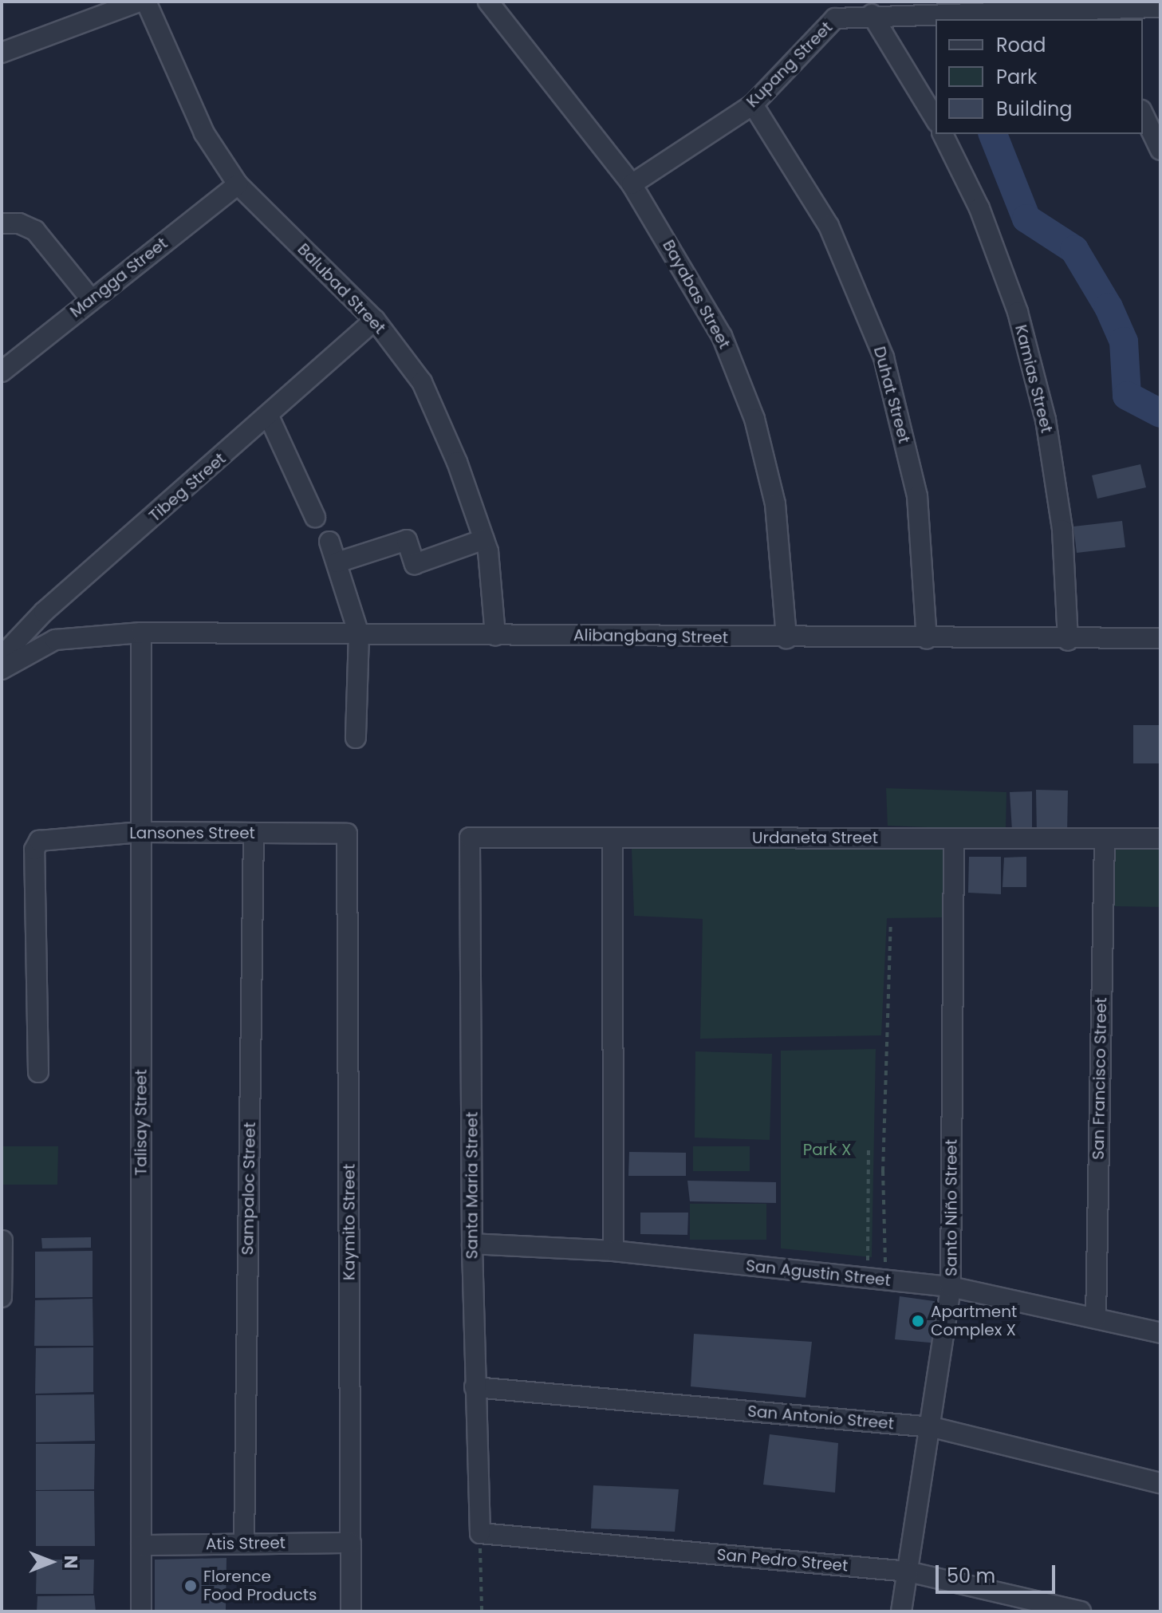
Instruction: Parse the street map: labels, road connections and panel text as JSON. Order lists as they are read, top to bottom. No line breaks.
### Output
{"streets":{"street":["Kupang Street","Mangga Street","Balubad Street","Bayabas Street","Kamias Street","Duhat Street","Tibeg Street","Alibangbang Street","Lansones Street","Urdaneta Street","San Francisco Street","Talisay Street","Santa Maria Street","Sampaloc Street","Santo Niño Street","Kaymito Street","San Agustin Street","San Antonio Street","Atis Street","San Pedro Street"]},"crossings":[["Kupang Street","Bayabas Street"],["Kupang Street","Duhat Street"],["Mangga Street","Balubad Street"],["Balubad Street","Tibeg Street"],["Balubad Street","Alibangbang Street"],["Bayabas Street","Alibangbang Street"],["Kamias Street","Alibangbang Street"],["Duhat Street","Alibangbang Street"],["Alibangbang Street","Talisay Street"],["Lansones Street","Talisay Street"],["Lansones Street","Sampaloc Street"],["Lansones Street","Kaymito Street"],["Urdaneta Street","San Francisco Street"],["Urdaneta Street","Santa Maria Street"],["Urdaneta Street","Santo Niño Street"],["San Francisco Street","San Agustin Street"],["Talisay Street","Atis Street"],["Santa Maria Street","San Agustin Street"],["Santa Maria Street","San Antonio Street"],["Santa Maria Street","San Pedro Street"],["Sampaloc Street","Atis Street"],["Santo Niño Street","San Agustin Street"],["Santo Niño Street","San Antonio Street"],["Santo Niño Street","San Pedro Street"],["Kaymito Street","Atis Street"]],"parks":["Park X"],"places":["Apartment Complex X","Florence Food Products"],"legend":["Road","Park","Building"],"scale_bar":"50 m","north":"right"}
